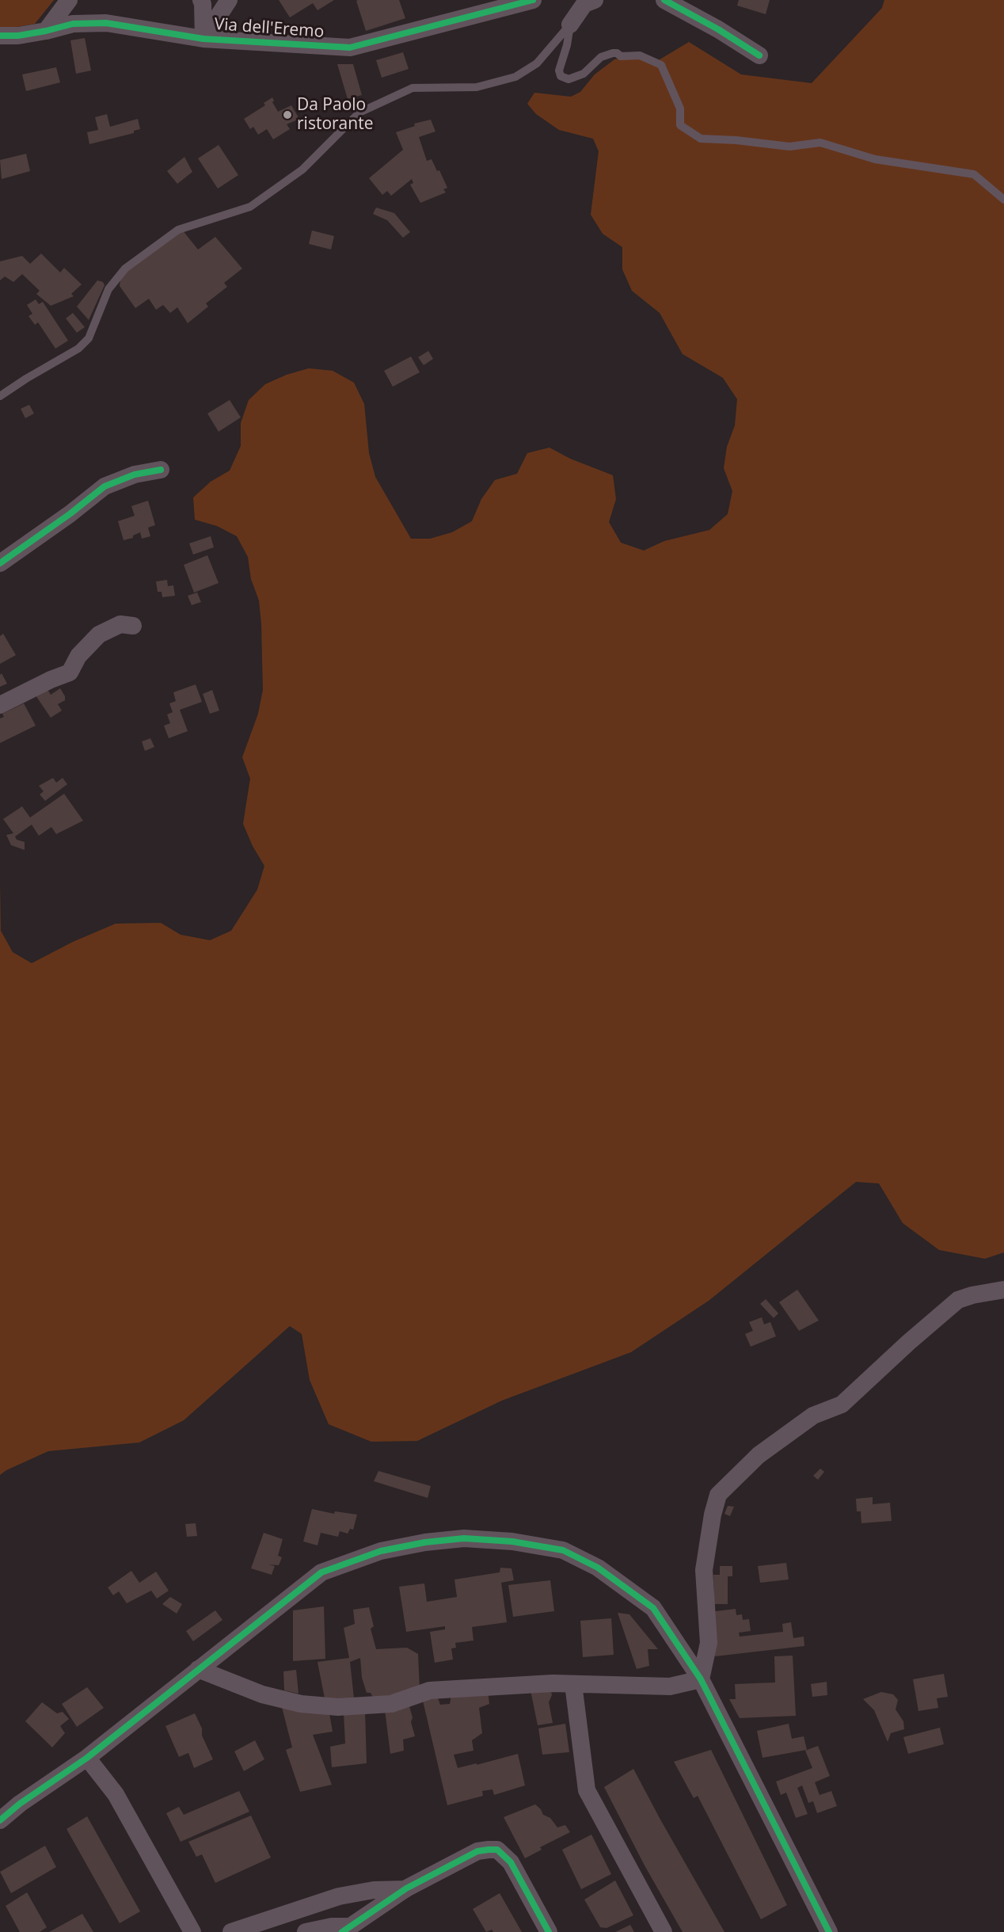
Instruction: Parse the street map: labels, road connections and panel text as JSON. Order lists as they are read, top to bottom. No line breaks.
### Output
{"streets":{"street":["Via dell'Eremo"]},"places":["Da Paolo ristorante"]}
